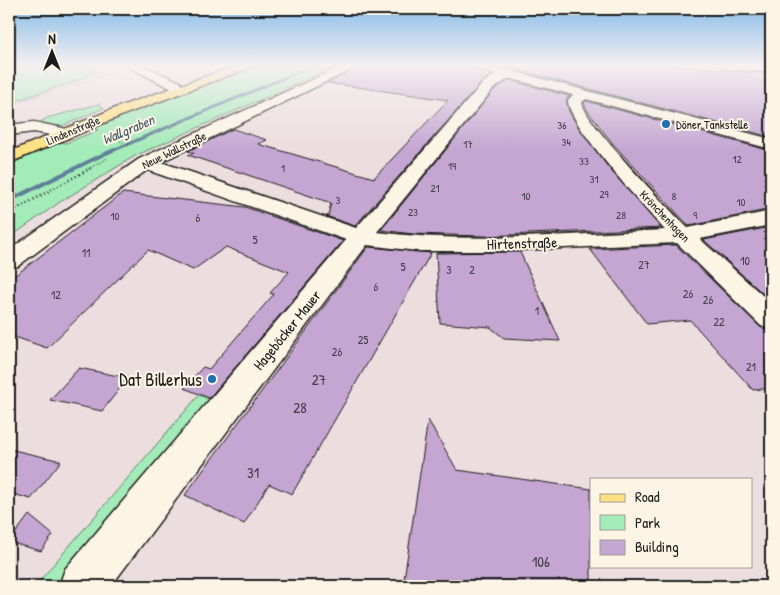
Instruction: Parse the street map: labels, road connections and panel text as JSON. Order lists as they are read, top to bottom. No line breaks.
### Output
{"streets":{"main road":["Lindenstraße"],"street":["Neue Wallstraße","Krönchenhagen","Hirtenstraße","Hageböcker Mauer"]},"crossings":[["Neue Wallstraße","Hirtenstraße"],["Krönchenhagen","Hirtenstraße"],["Hirtenstraße","Hageböcker Mauer"]],"water":["Wallgraben"],"places":["Döner Tankstelle","Dat Billerhus"],"house_numbers":["36","34","17","12","33","19","1","31","21","29","10","8","3","10","23","28","9","10","6","5","11","10","27","5","3","2","6","26","12","26","1","22","25","26","21","27","28","31","106"],"legend":["Road","Park","Building"],"north":"top"}
